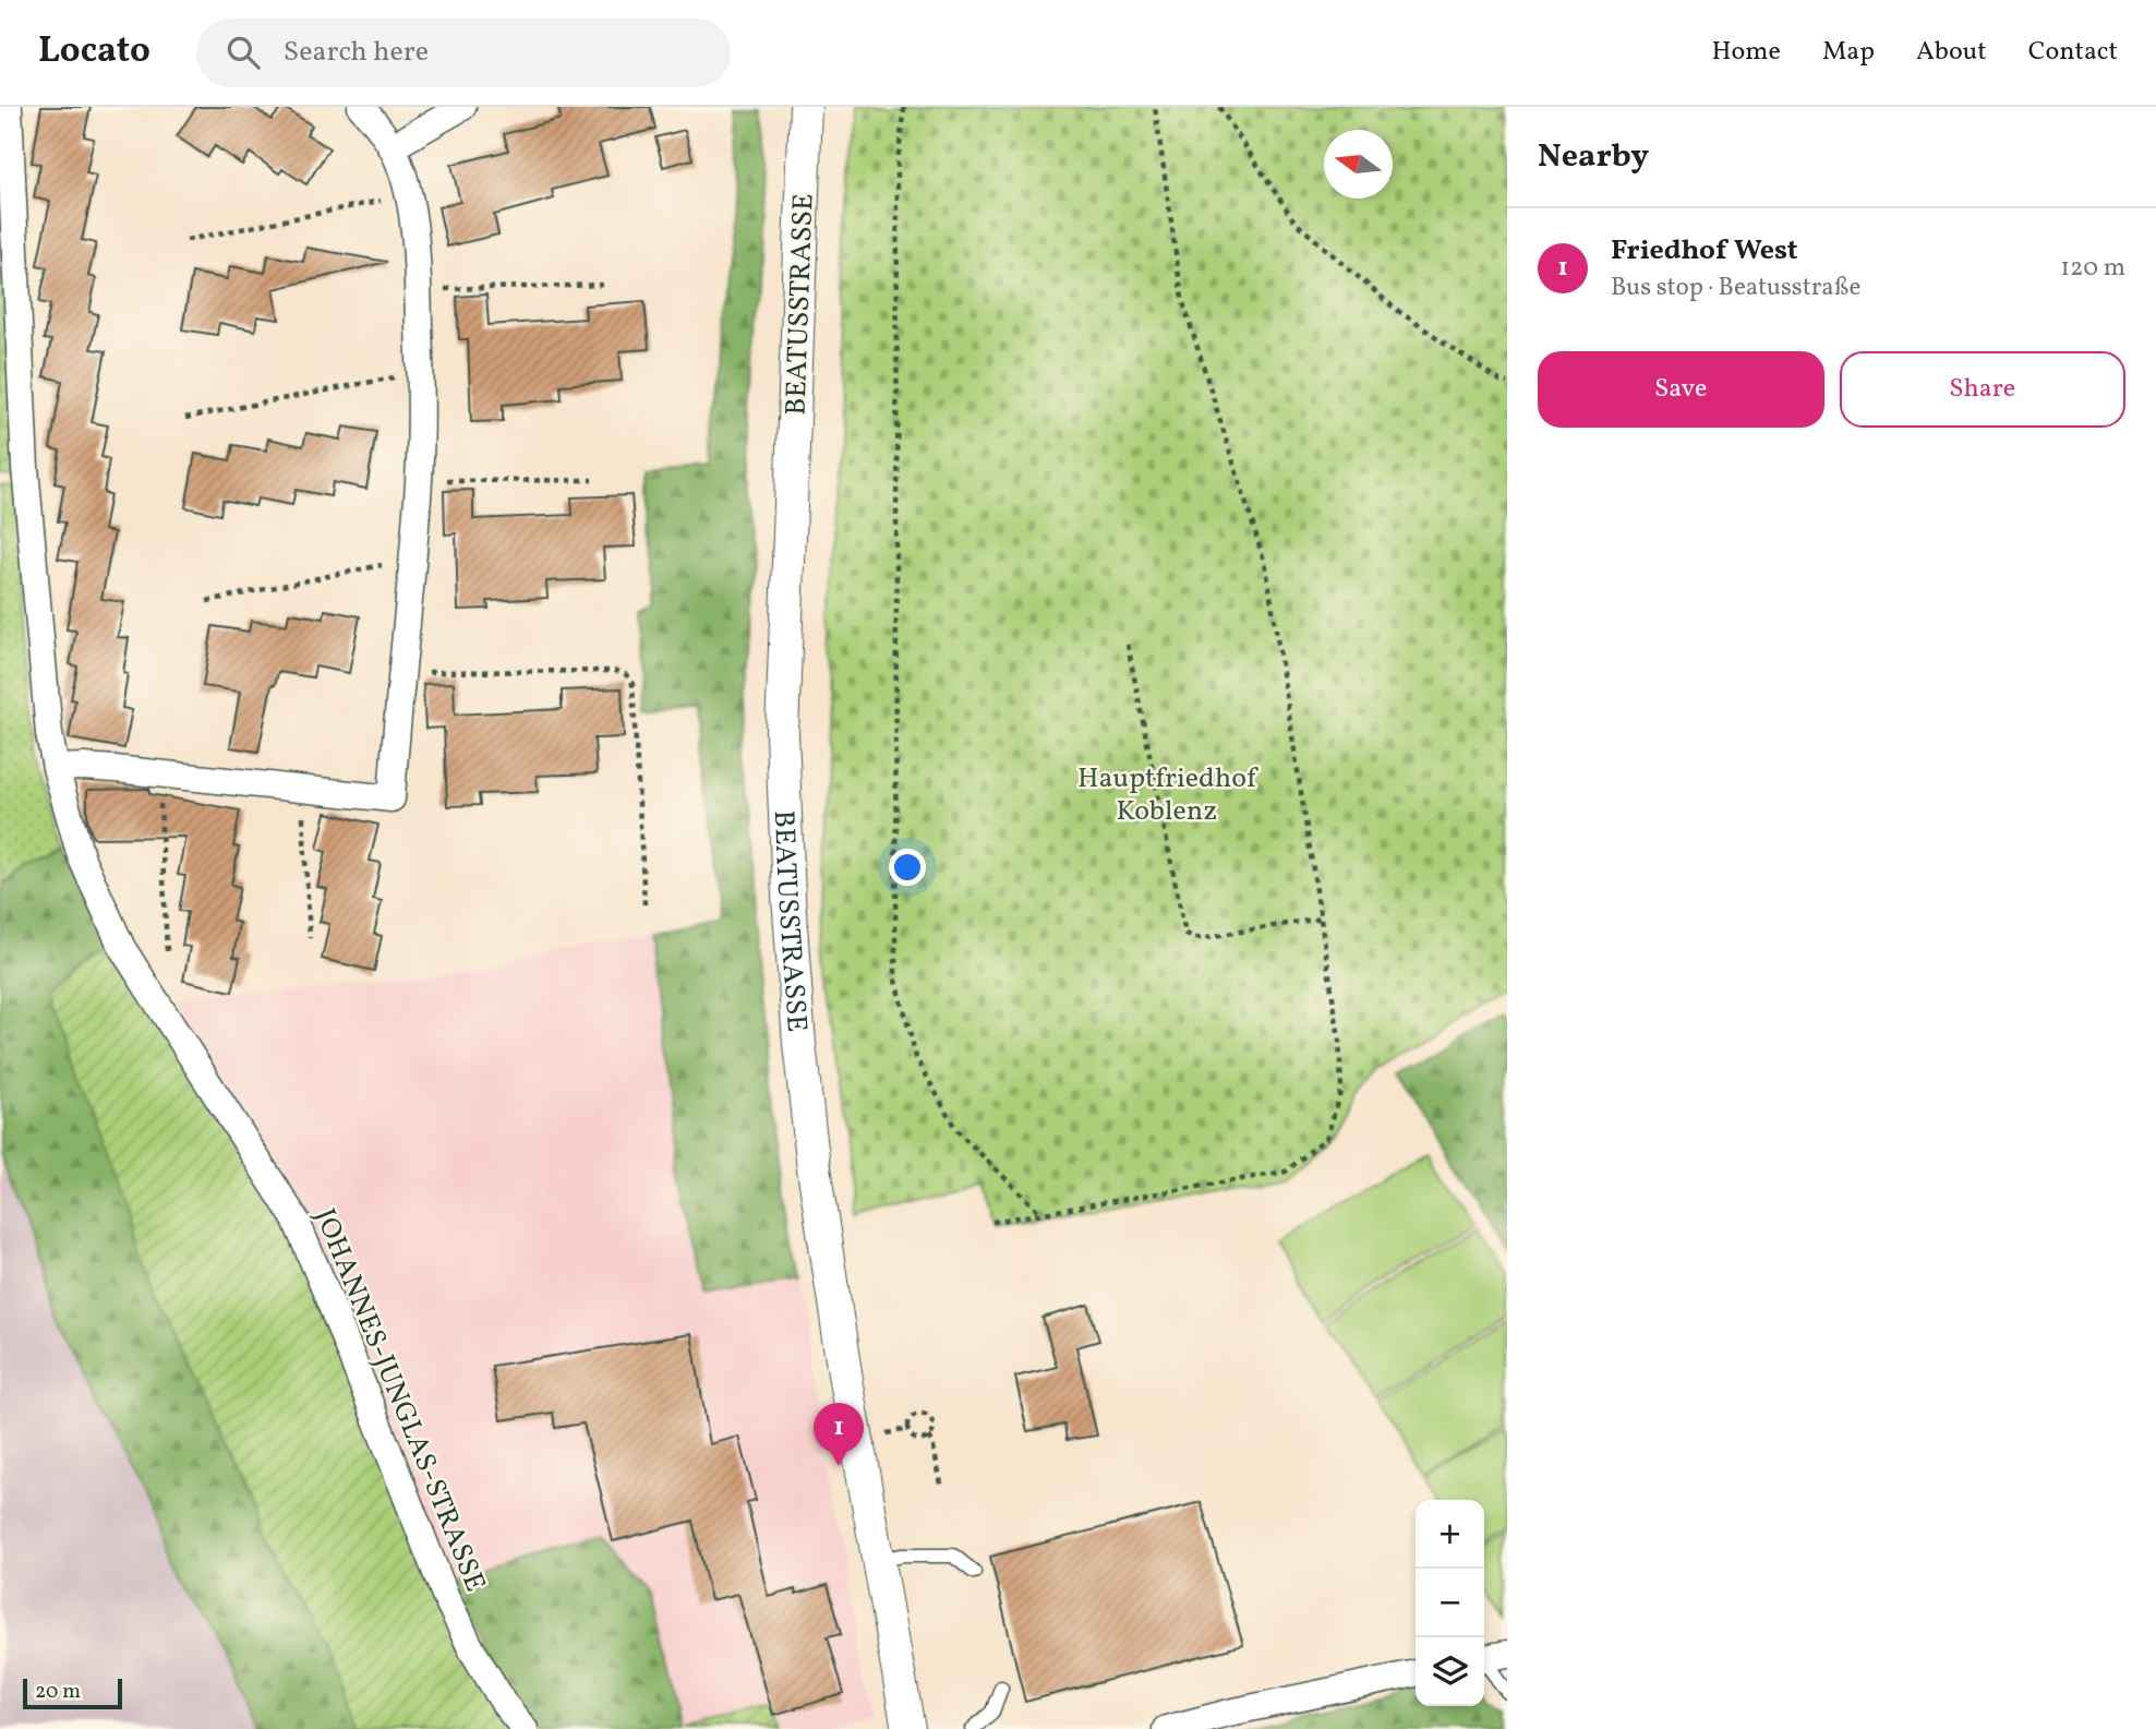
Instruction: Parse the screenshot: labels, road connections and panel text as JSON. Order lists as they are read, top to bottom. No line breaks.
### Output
{"streets":{"street":["BEATUSSTRASSE","JOHANNES-JUNGLAS-STRASSE"]},"parks":["Hauptfriedhof Koblenz"],"scale_bar":"20 m","north":"left","page":{"header":"Locato","search":"Search here","nav":["Home","Map","About","Contact"],"heading":"Nearby","list":[{"mark":"1","name":"Friedhof West","note":"Bus stop · Beatusstraße","value":"120 m"}],"buttons":["Save","Share"],"pins":"1","map_buttons":["+","−"],"scale":"20 m"}}
